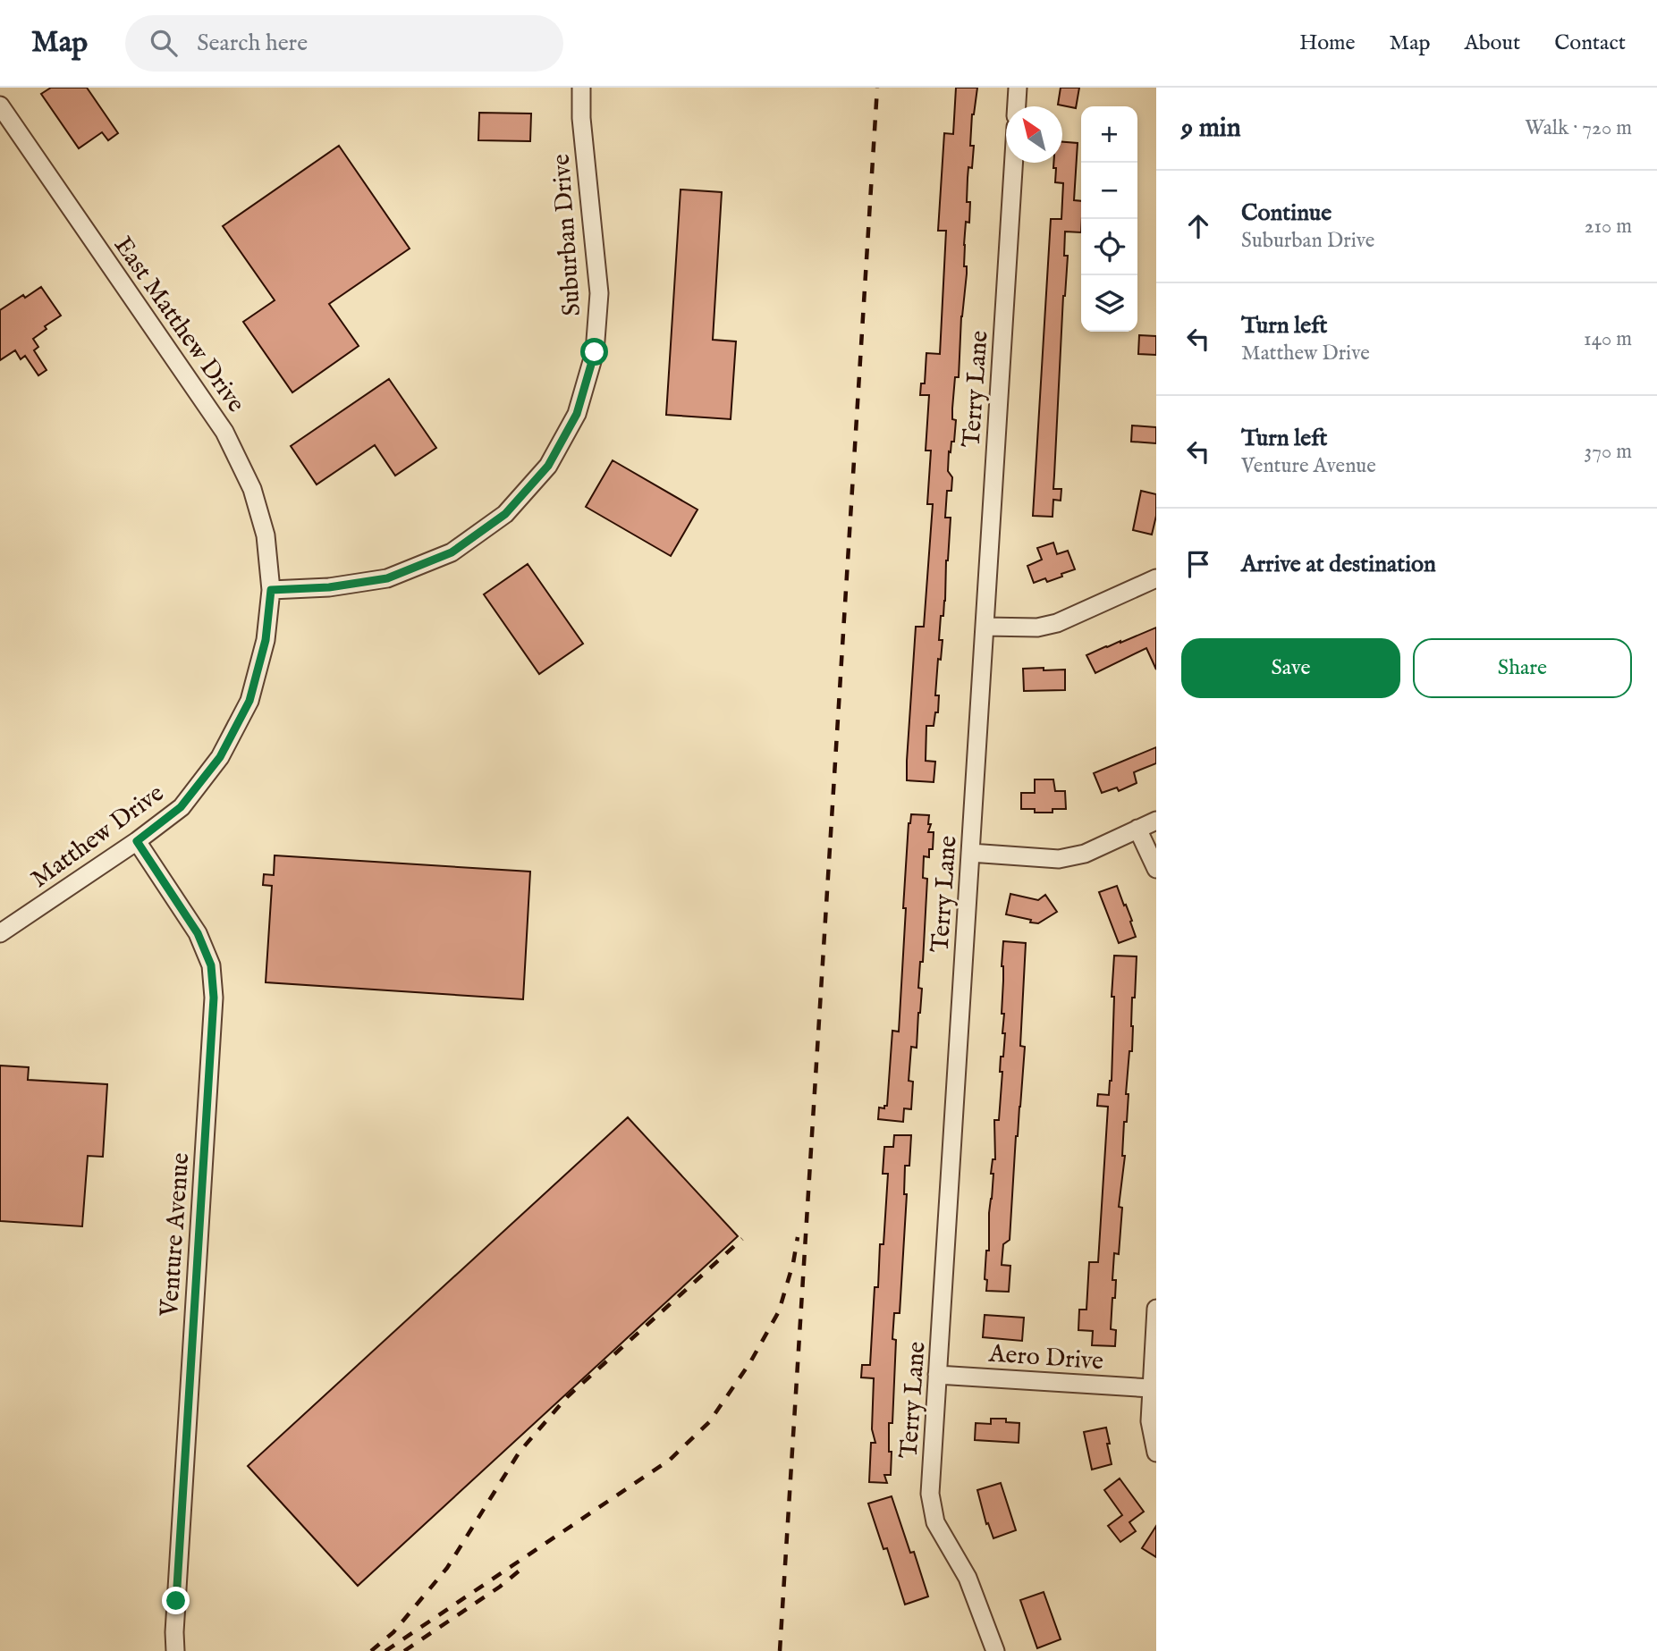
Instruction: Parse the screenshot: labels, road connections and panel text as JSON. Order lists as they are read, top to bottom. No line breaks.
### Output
{"streets":{"street":["Suburban Drive","East Matthew Drive","Terry Lane","Matthew Drive","Venture Avenue","Aero Drive"]},"crossings":[["Suburban Drive","East Matthew Drive"],["Suburban Drive","Matthew Drive"],["East Matthew Drive","Matthew Drive"],["Terry Lane","Aero Drive"],["Matthew Drive","Venture Avenue"]],"north":"top left","page":{"header":"Map","search":"Search here","nav":["Home","Map","About","Contact"],"heading":["9 min","Walk · 720 m"],"map_buttons":["+","−"],"list":[["Continue","Suburban Drive","210 m"],["Turn left","Matthew Drive","140 m"],["Turn left","Venture Avenue","370 m"],"Arrive at destination"],"buttons":["Save","Share"]}}
